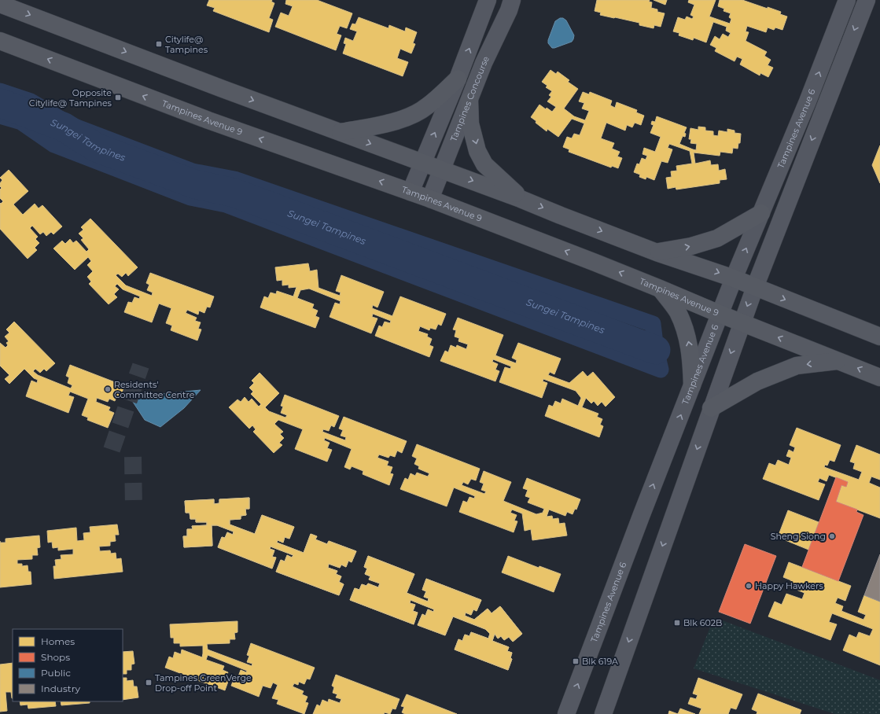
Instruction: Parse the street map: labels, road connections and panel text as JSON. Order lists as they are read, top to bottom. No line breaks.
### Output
{"streets":{"main road":["Tampines Avenue 9"],"street":["Tampines Concourse","Tampines Avenue 6"]},"crossings":[["Tampines Concourse","Tampines Avenue 9"],["Tampines Avenue 9","Tampines Avenue 6"]],"water":["Sungei Tampines"],"places":{"transit":["Citylife@ Tampines","Opposite Citylife@ Tampines","Blk 602B","Blk 619A","Tampines GreenVerge Drop-off Point"],"other":["Residents' Committee Centre","Sheng Siong","Happy Hawkers"]},"legend":["Homes","Shops","Public","Industry"]}
